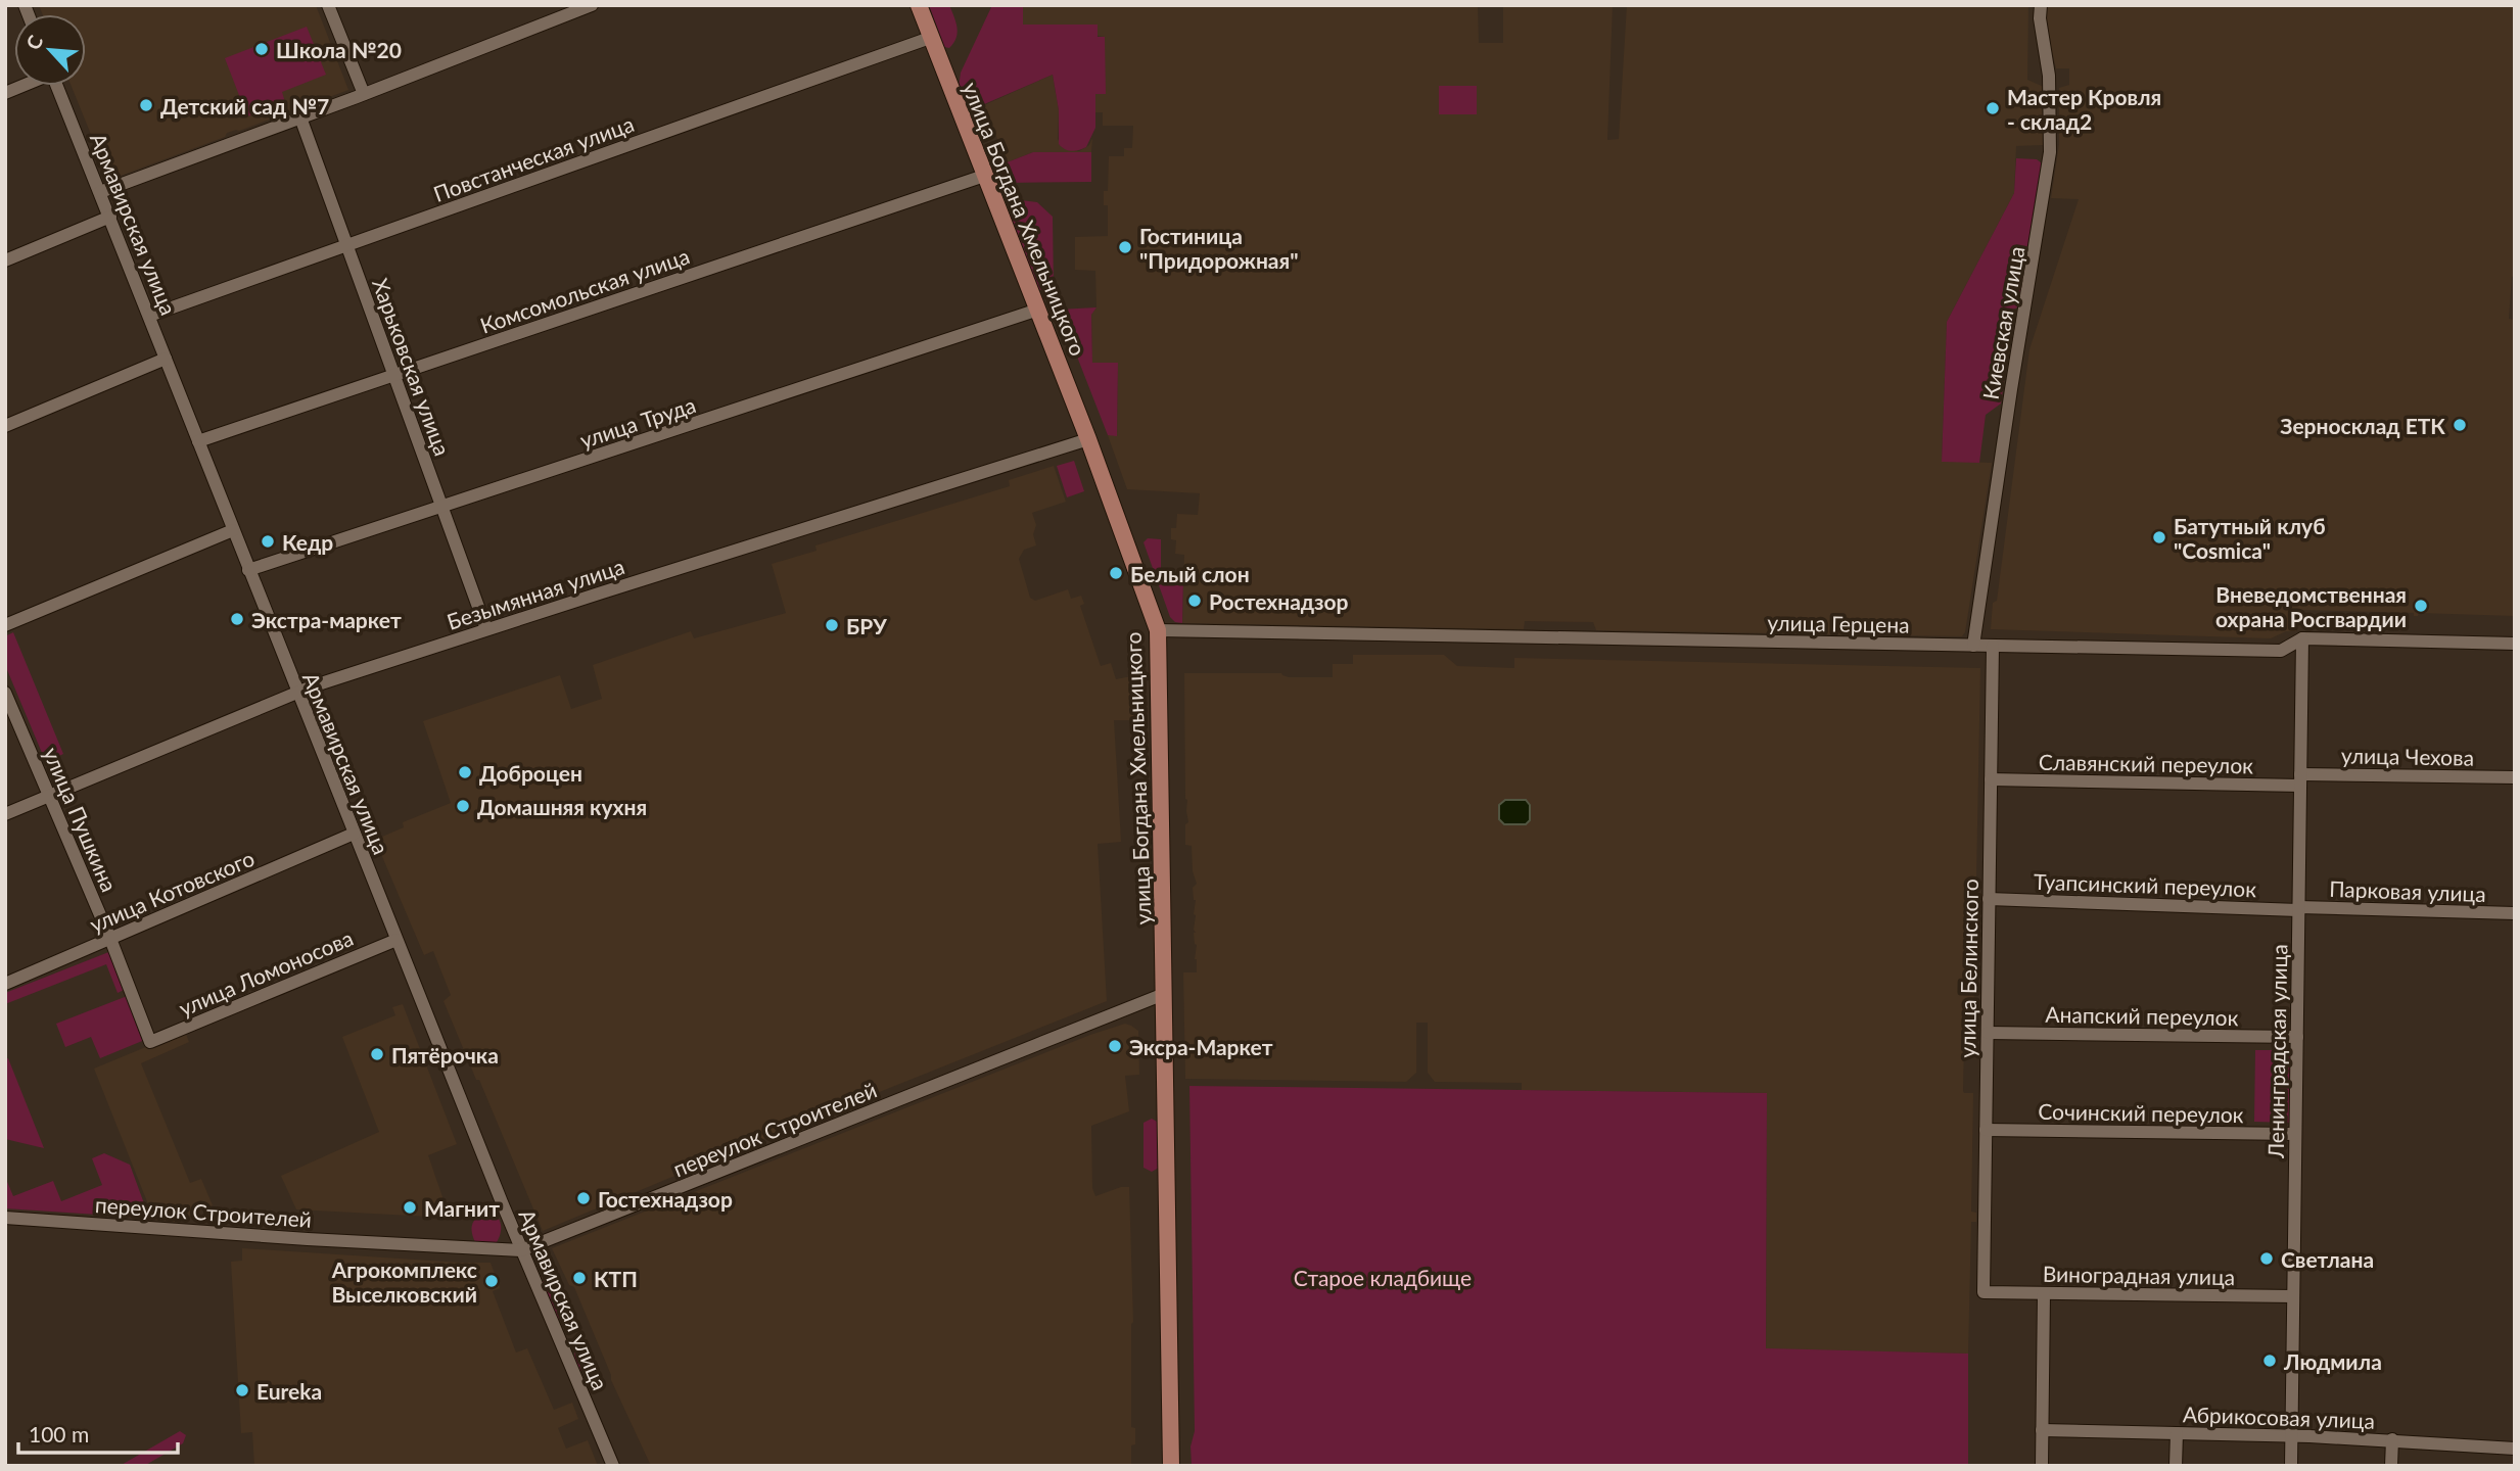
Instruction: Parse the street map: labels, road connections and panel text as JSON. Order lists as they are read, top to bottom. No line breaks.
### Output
{"streets":{"main road":["улица Богдана Хмельницкого"],"street":["Повстанческая улица","Армавирская улица","Комсомольская улица","Киевская улица","Харьковская улица","улица Труда","Безымянная улица","улица Герцена","улица Чехова","Славянский переулок","улица Пушкина","Туапсинский переулок","улица Котовского","Парковая улица","улица Белинского","улица Ломоносова","Анапский переулок","Ленинградская улица","Сочинский переулок","переулок Строителей","Виноградная улица","Абрикосовая улица"]},"crossings":[["Повстанческая улица","улица Богдана Хмельницкого"],["Повстанческая улица","Армавирская улица"],["Повстанческая улица","Харьковская улица"],["улица Богдана Хмельницкого","Комсомольская улица"],["улица Богдана Хмельницкого","улица Труда"],["улица Богдана Хмельницкого","Безымянная улица"],["улица Богдана Хмельницкого","улица Герцена"],["улица Богдана Хмельницкого","переулок Строителей"],["Армавирская улица","Комсомольская улица"],["Армавирская улица","улица Труда"],["Армавирская улица","Безымянная улица"],["Армавирская улица","улица Котовского"],["Армавирская улица","улица Ломоносова"],["Армавирская улица","переулок Строителей"],["Комсомольская улица","Харьковская улица"],["Киевская улица","улица Герцена"],["Харьковская улица","улица Труда"],["Харьковская улица","Безымянная улица"],["Безымянная улица","улица Пушкина"],["улица Герцена","улица Белинского"],["улица Чехова","Славянский переулок"],["улица Чехова","Ленинградская улица"],["Славянский переулок","улица Белинского"],["Славянский переулок","Ленинградская улица"],["улица Пушкина","улица Котовского"],["улица Пушкина","улица Ломоносова"],["Туапсинский переулок","Парковая улица"],["Туапсинский переулок","улица Белинского"],["Туапсинский переулок","Ленинградская улица"],["Парковая улица","Ленинградская улица"],["улица Белинского","Анапский переулок"],["улица Белинского","Сочинский переулок"],["улица Белинского","Виноградная улица"],["Анапский переулок","Ленинградская улица"],["Ленинградская улица","Сочинский переулок"],["Ленинградская улица","Виноградная улица"],["Ленинградская улица","Абрикосовая улица"]],"parks":["Старое кладбище"],"places":["Школа №20","Детский сад №7","Мастер Кровля - склад2","Гостиница \"Придорожная\"","Зерносклад ЕТК","Батутный клуб \"Cosmica\"","Кедр","Белый слон","Ростехнадзор","Вневедомственная охрана Росгвардии","Экстра-маркет","БРУ","Доброцен","Домашняя кухня","Эксра-Маркет","Пятёрочка","Гостехнадзор","Магнит","Светлана","КТП","Агрокомплекс Выселковский","Людмила","Eureka"],"scale_bar":"100 m","north":"top left"}
